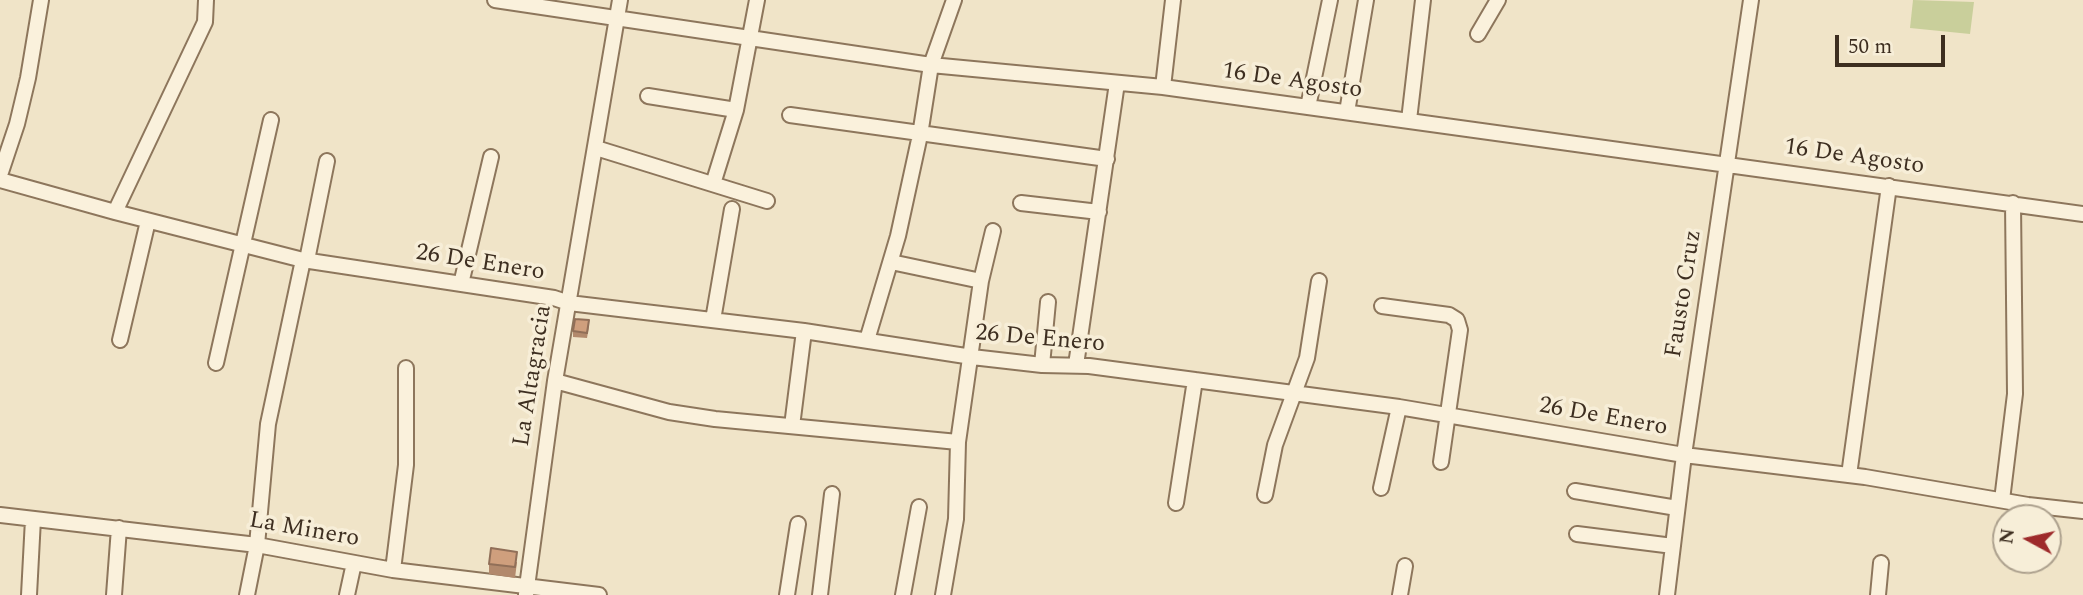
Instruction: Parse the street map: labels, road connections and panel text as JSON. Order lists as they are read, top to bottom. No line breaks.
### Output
{"streets":{"street":["16 De Agosto","26 De Enero","Fausto Cruz","La Altagracia","La Minero"]},"crossings":[["16 De Agosto","Fausto Cruz"],["16 De Agosto","La Altagracia"],["26 De Enero","Fausto Cruz"],["26 De Enero","La Altagracia"],["La Altagracia","La Minero"]],"scale_bar":"50 m","north":"left"}
